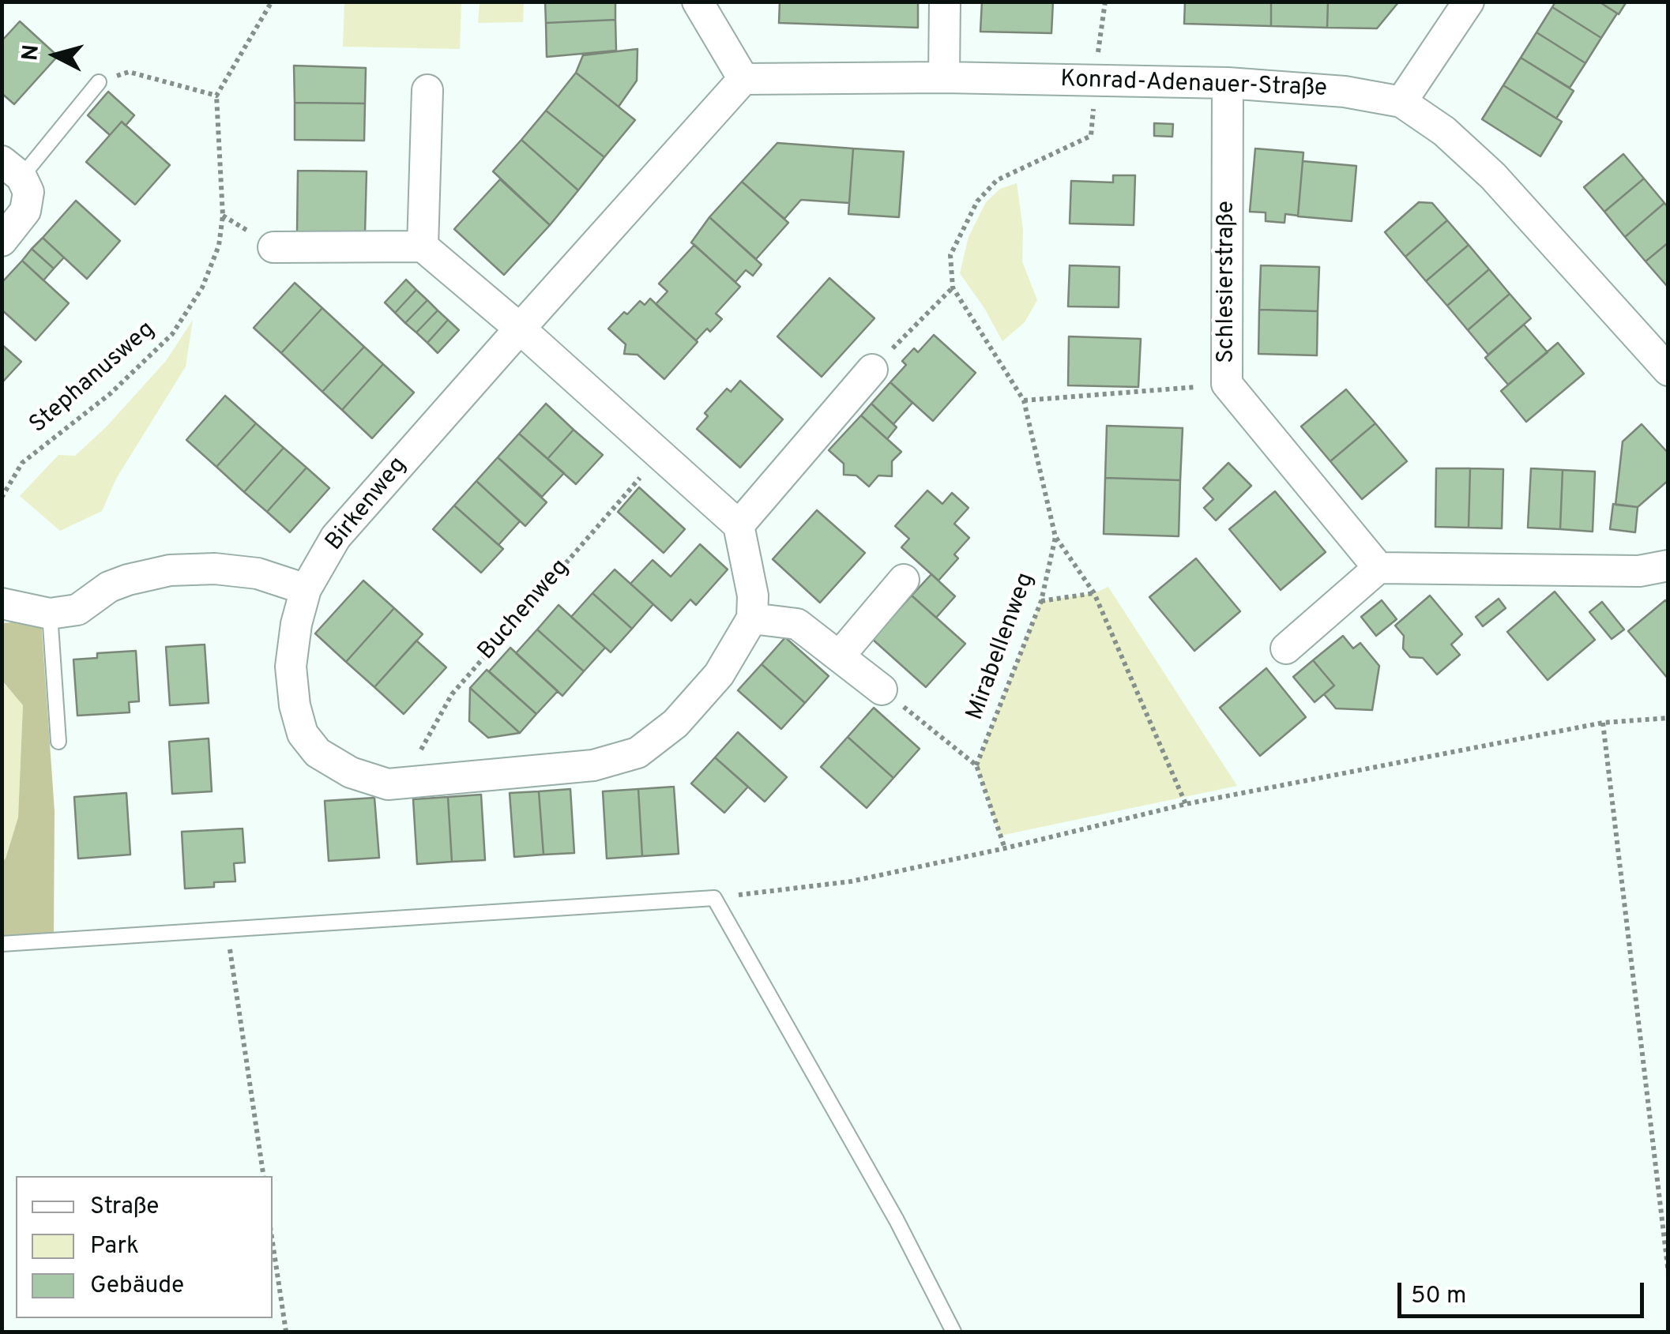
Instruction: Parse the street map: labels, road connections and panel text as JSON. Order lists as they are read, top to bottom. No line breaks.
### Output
{"streets":{"street":["Konrad-Adenauer-Straße","Schlesierstraße","Birkenweg"],"path":["Stephanusweg","Buchenweg","Mirabellenweg"]},"crossings":[["Konrad-Adenauer-Straße","Schlesierstraße"],["Konrad-Adenauer-Straße","Birkenweg"]],"legend":["Straße","Park","Gebäude"],"scale_bar":"50 m","north":"left"}
